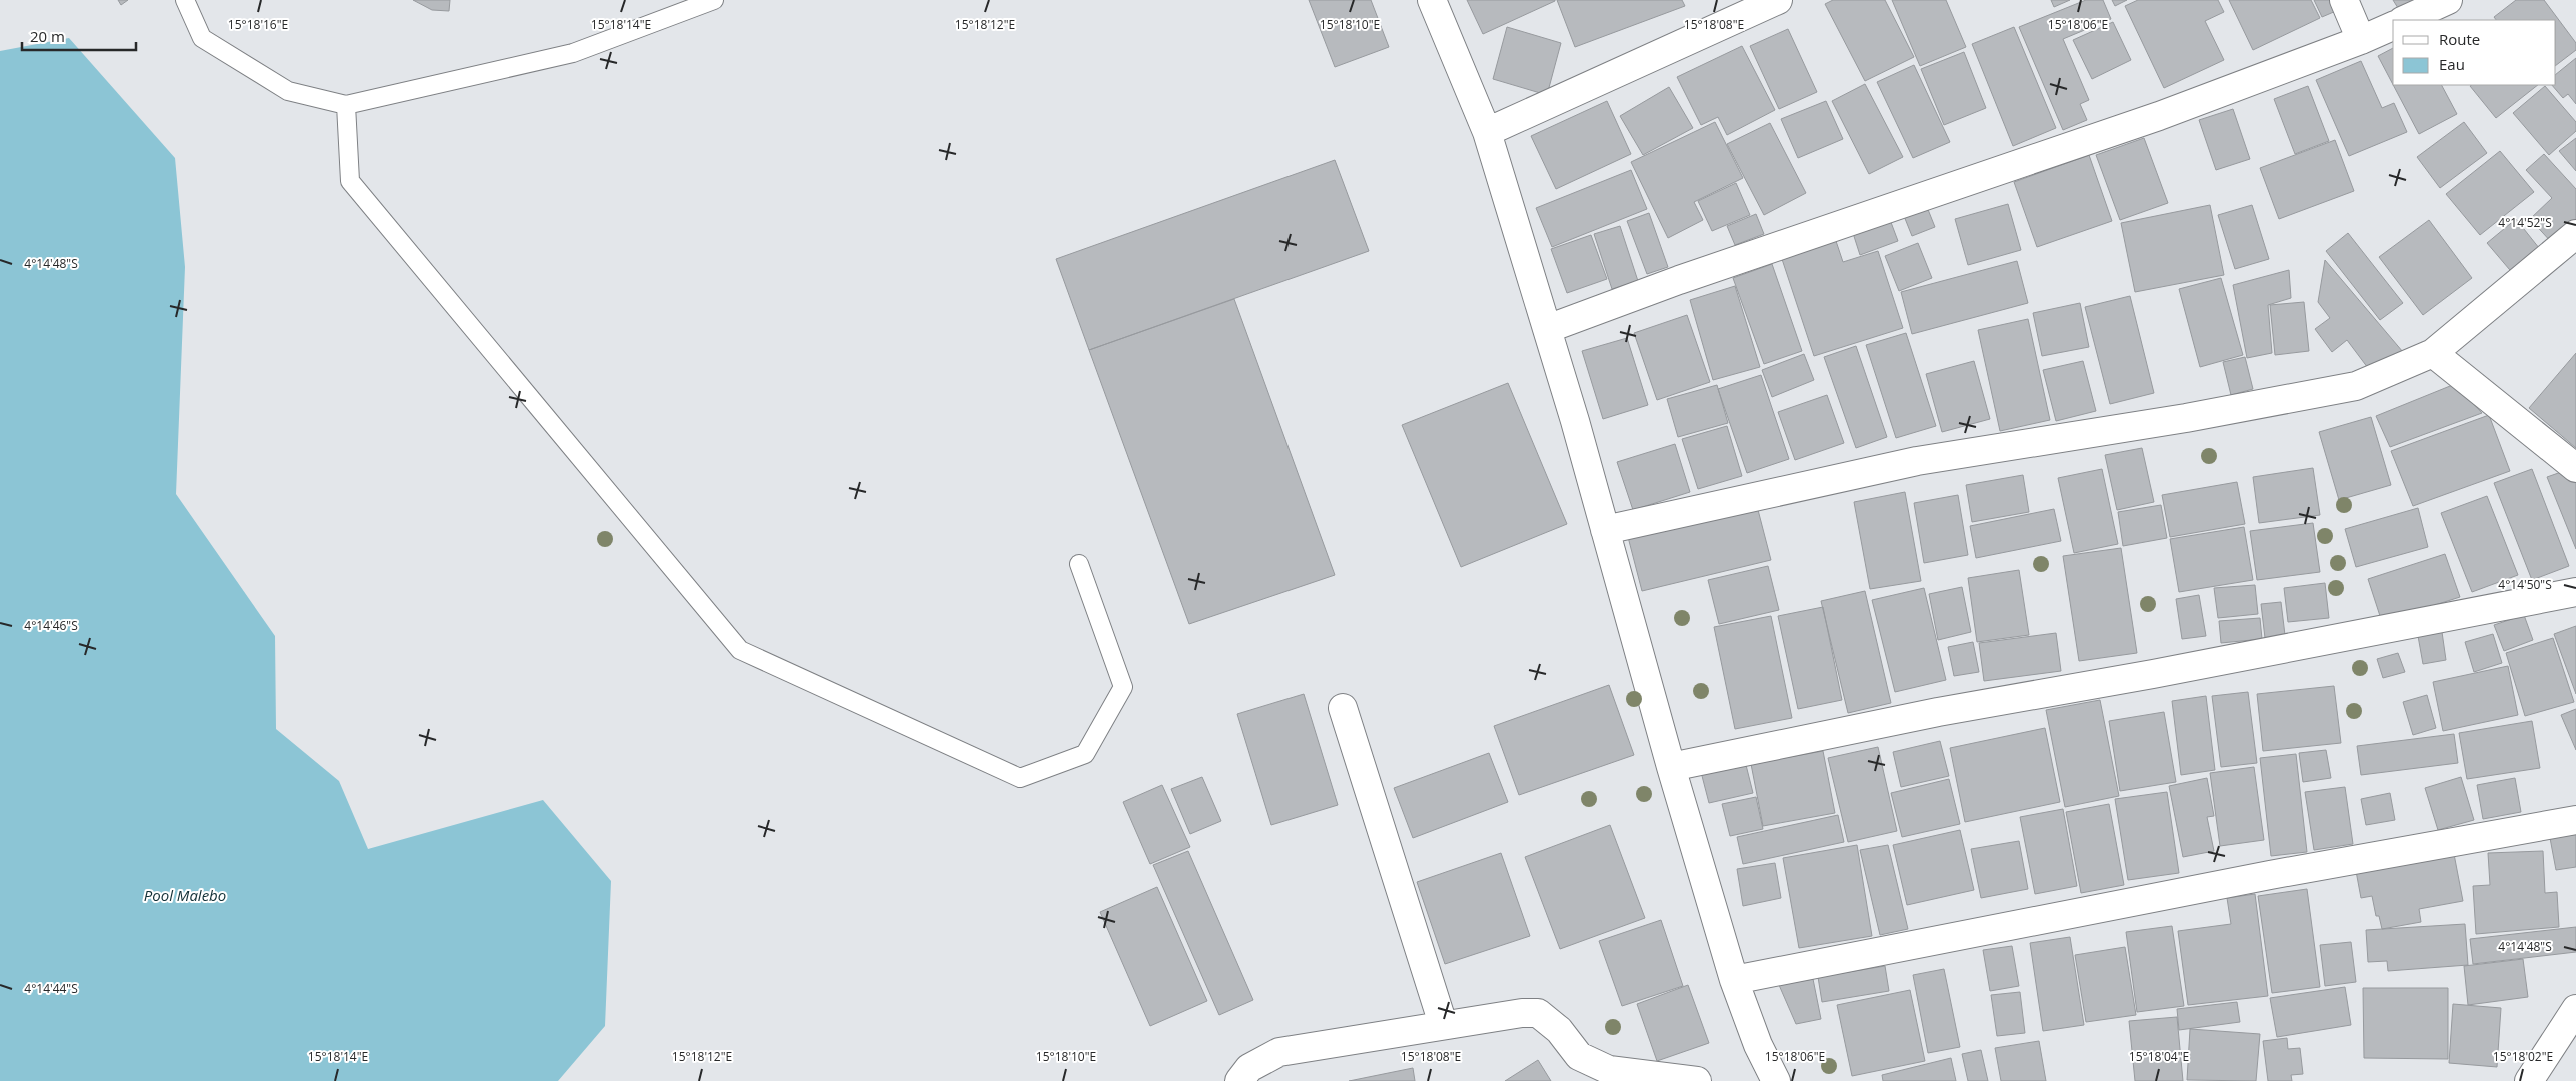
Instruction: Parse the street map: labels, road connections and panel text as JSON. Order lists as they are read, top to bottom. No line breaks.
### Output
{"water":["Pool Malebo"],"legend":["Route","Eau"],"scale_bar":"20 m","coordinates":["15°18'16\"E","15°18'14\"E","15°18'12\"E","15°18'10\"E","15°18'08\"E","15°18'06\"E","4°14'52\"S","4°14'48\"S","4°14'50\"S","4°14'46\"S","4°14'44\"S","15°18'04\"E","15°18'02\"E"]}
